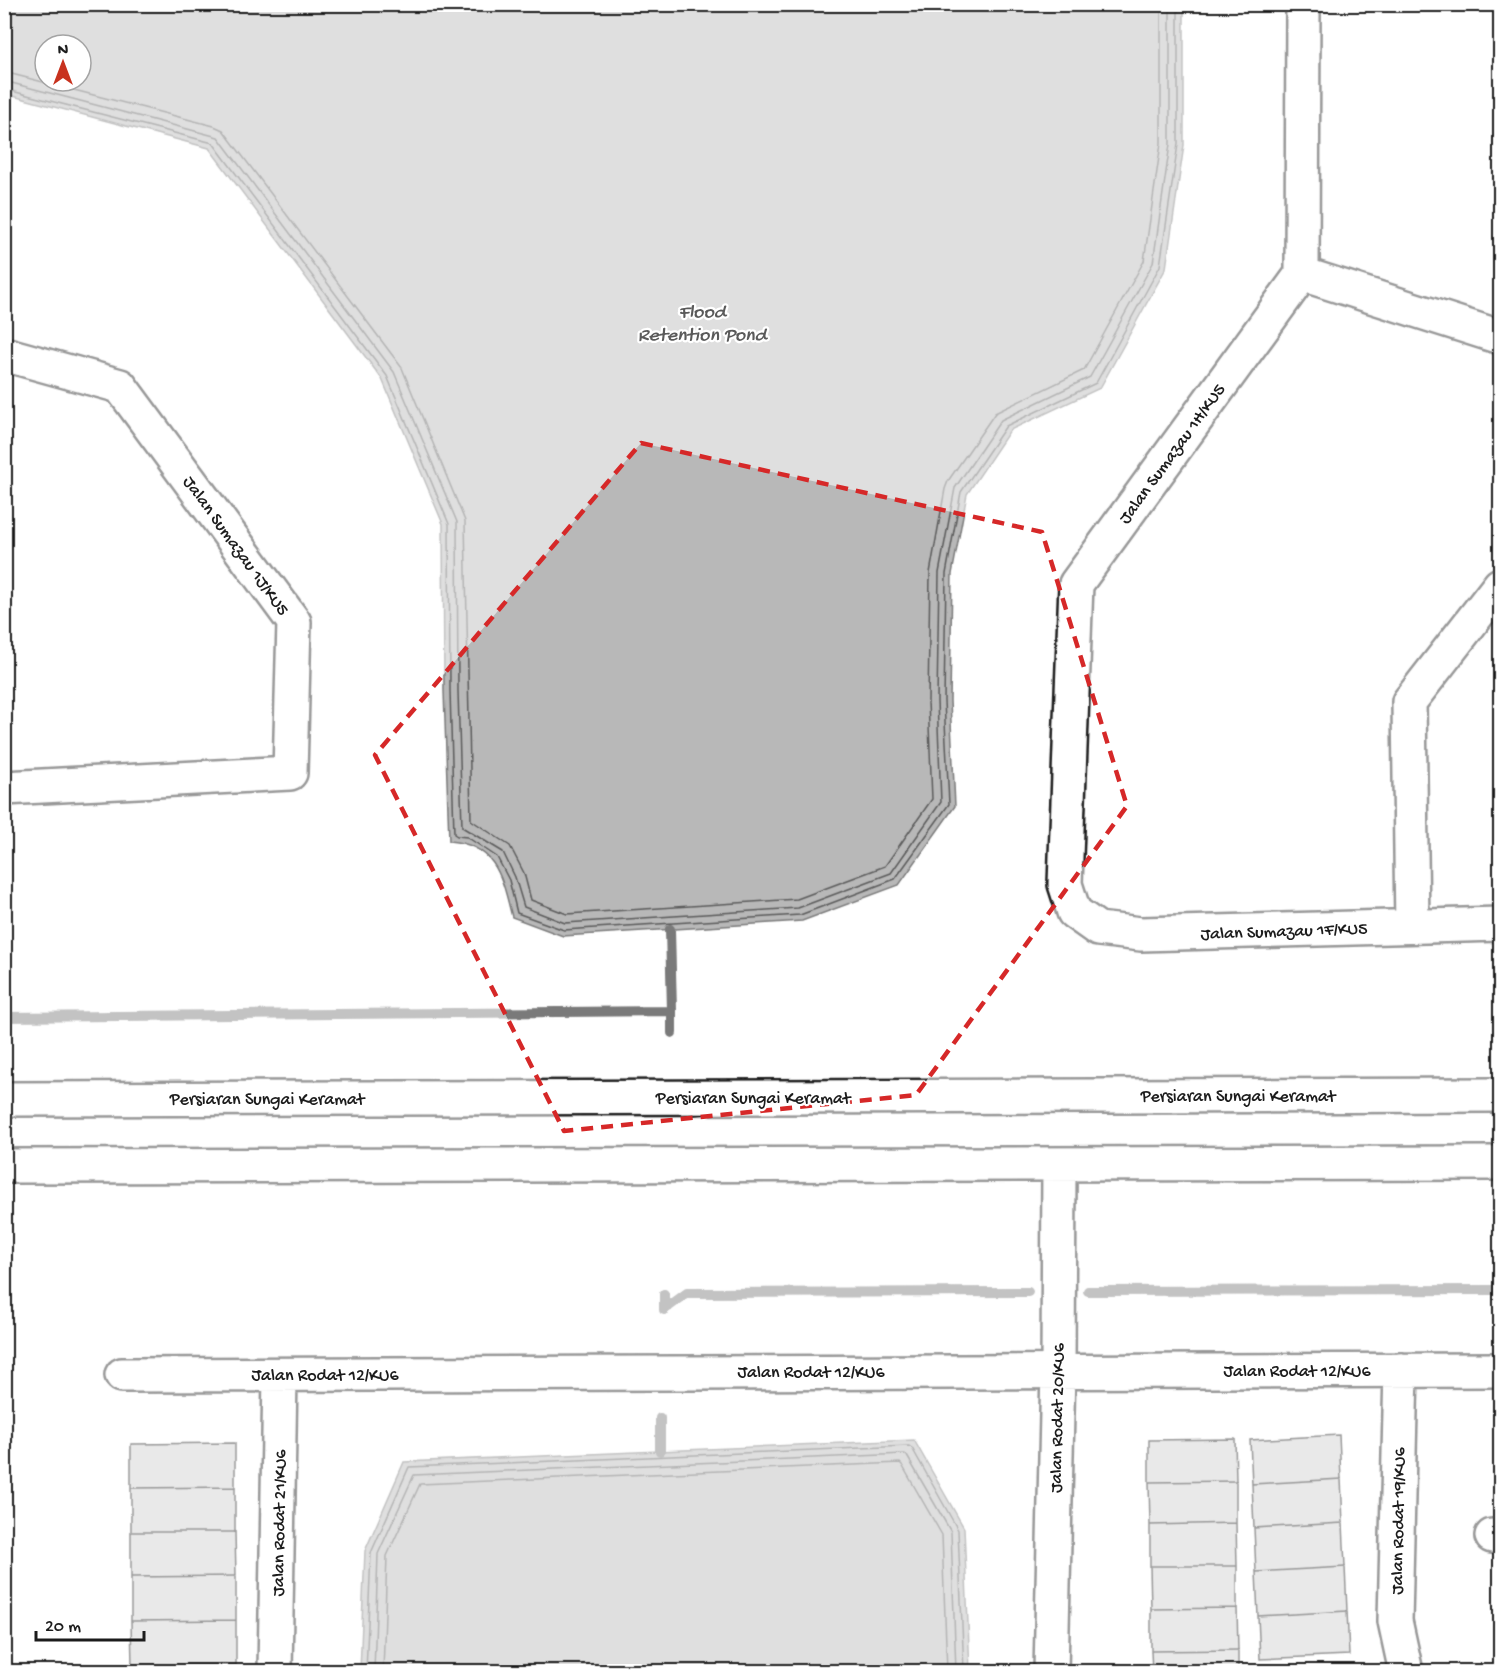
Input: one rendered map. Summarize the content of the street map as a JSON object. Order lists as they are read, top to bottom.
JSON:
{
  "streets": {
    "street": [
      "Jalan Sumazau 1H/KU5",
      "Jalan Sumazau 1J/KU5",
      "Jalan Sumazau 1F/KU5",
      "Persiaran Sungai Keramat",
      "Jalan Rodat 12/KU6",
      "Jalan Rodat 20/KU6",
      "Jalan Rodat 19/KU6",
      "Jalan Rodat 21/KU6"
    ]
  },
  "crossings": [
    ["Jalan Sumazau 1H/KU5", "Jalan Sumazau 1F/KU5"],
    ["Jalan Rodat 12/KU6", "Jalan Rodat 20/KU6"],
    ["Jalan Rodat 12/KU6", "Jalan Rodat 19/KU6"],
    ["Jalan Rodat 12/KU6", "Jalan Rodat 21/KU6"]
  ],
  "water": ["Flood Retention Pond"],
  "scale_bar": "20 m",
  "north": "top"
}
